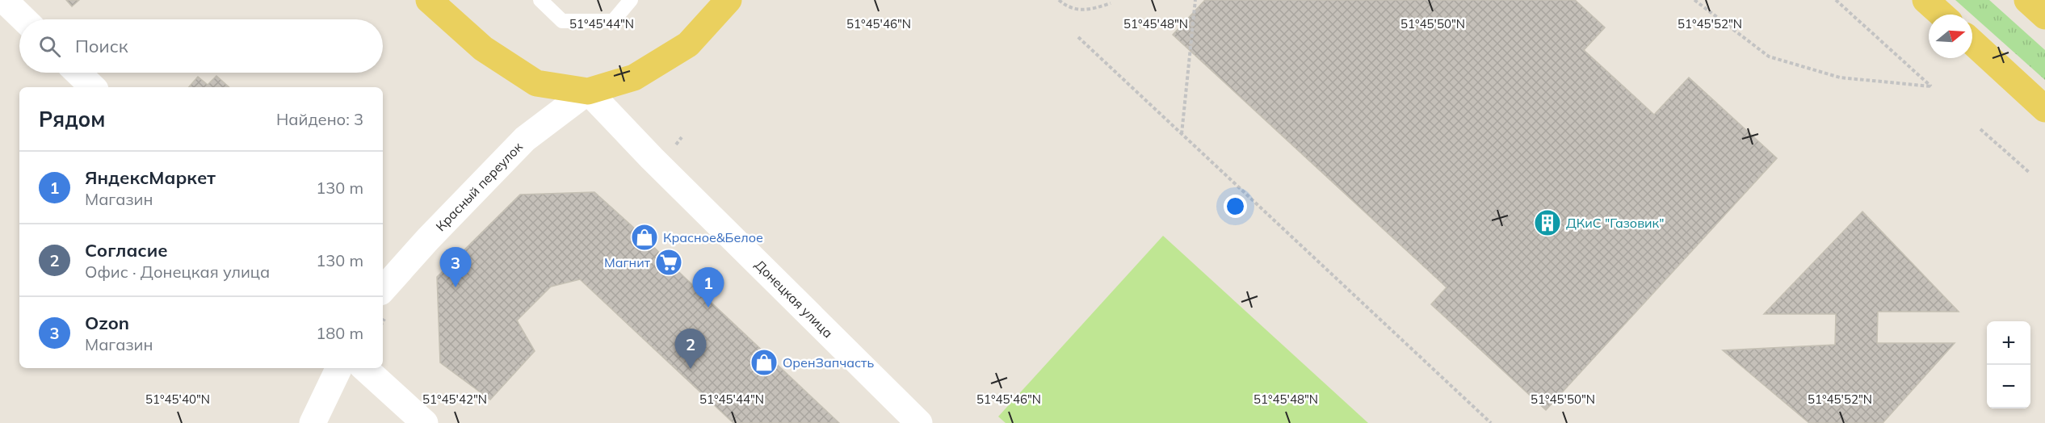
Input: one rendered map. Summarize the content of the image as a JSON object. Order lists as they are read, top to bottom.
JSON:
{
  "streets": {
    "street": ["Красный переулок", "Донецкая улица"]
  },
  "crossings": [
    ["Красный переулок", "Донецкая улица"]
  ],
  "places": {
    "building": ["ДКиC \"Газовик\""],
    "shop": ["Красное&Белое", "ОренЗапчасть"],
    "supermarket": ["Магнит"]
  },
  "north": "right",
  "page": {
    "search": "Поиск",
    "heading": ["Рядом", "Найдено: 3"],
    "list": [
      {
        "mark": "1",
        "name": "ЯндексМаркет",
        "note": "Магазин",
        "value": "130 m"
      },
      {
        "mark": "2",
        "name": "Согласие",
        "note": "Офис · Донецкая улица",
        "value": "130 m"
      },
      {
        "mark": "3",
        "name": "Ozon",
        "note": "Магазин",
        "value": "180 m"
      }
    ],
    "pins": ["3", "1", "2"],
    "map_buttons": ["+", "−"]
  },
  "coordinates": [
    "51°45'44\"N",
    "51°45'46\"N",
    "51°45'48\"N",
    "51°45'50\"N",
    "51°45'52\"N",
    "51°45'40\"N",
    "51°45'42\"N"
  ]
}
